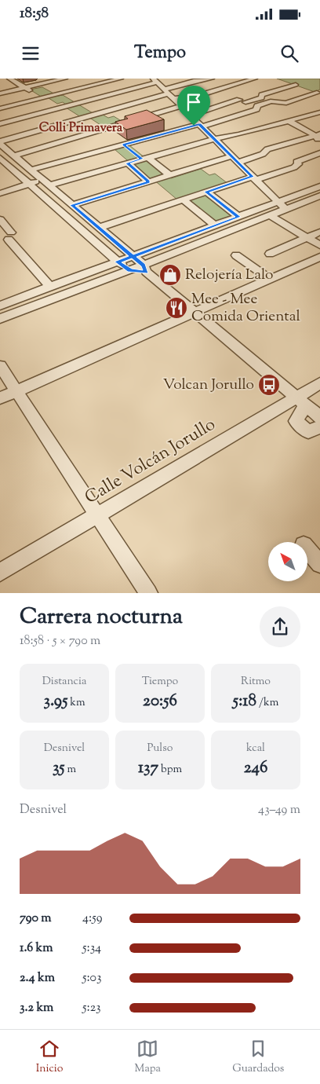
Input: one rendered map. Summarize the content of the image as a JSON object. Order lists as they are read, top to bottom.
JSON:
{
  "streets": {
    "street": ["Calle Volcán Jorullo"]
  },
  "districts": ["Colli Primavera"],
  "places": {
    "shop": ["Relojería Lalo"],
    "restaurant": ["Mee - Mee Comida Oriental"],
    "bus stop": ["Volcan Jorullo"]
  },
  "north": "top left",
  "page": {
    "status": "18:58",
    "header": "Tempo",
    "heading": ["Carrera nocturna", "18:58 · 5 × 790 m"],
    "stats": [
      ["Distancia", "3.95 km"],
      ["Tiempo", "20:56"],
      ["Ritmo", "5:18 /km"],
      ["Desnivel", "35 m"],
      ["Pulso", "137 bpm"],
      ["kcal", "246"]
    ],
    "chart": ["Desnivel", "43–49 m"],
    "list": [
      {
        "name": "790 m",
        "note": "4:59"
      },
      {
        "name": "1.6 km",
        "note": "5:34"
      },
      {
        "name": "2.4 km",
        "note": "5:03"
      },
      {
        "name": "3.2 km",
        "note": "5:23"
      }
    ],
    "tabs": ["Inicio", "Mapa", "Guardados"]
  }
}
